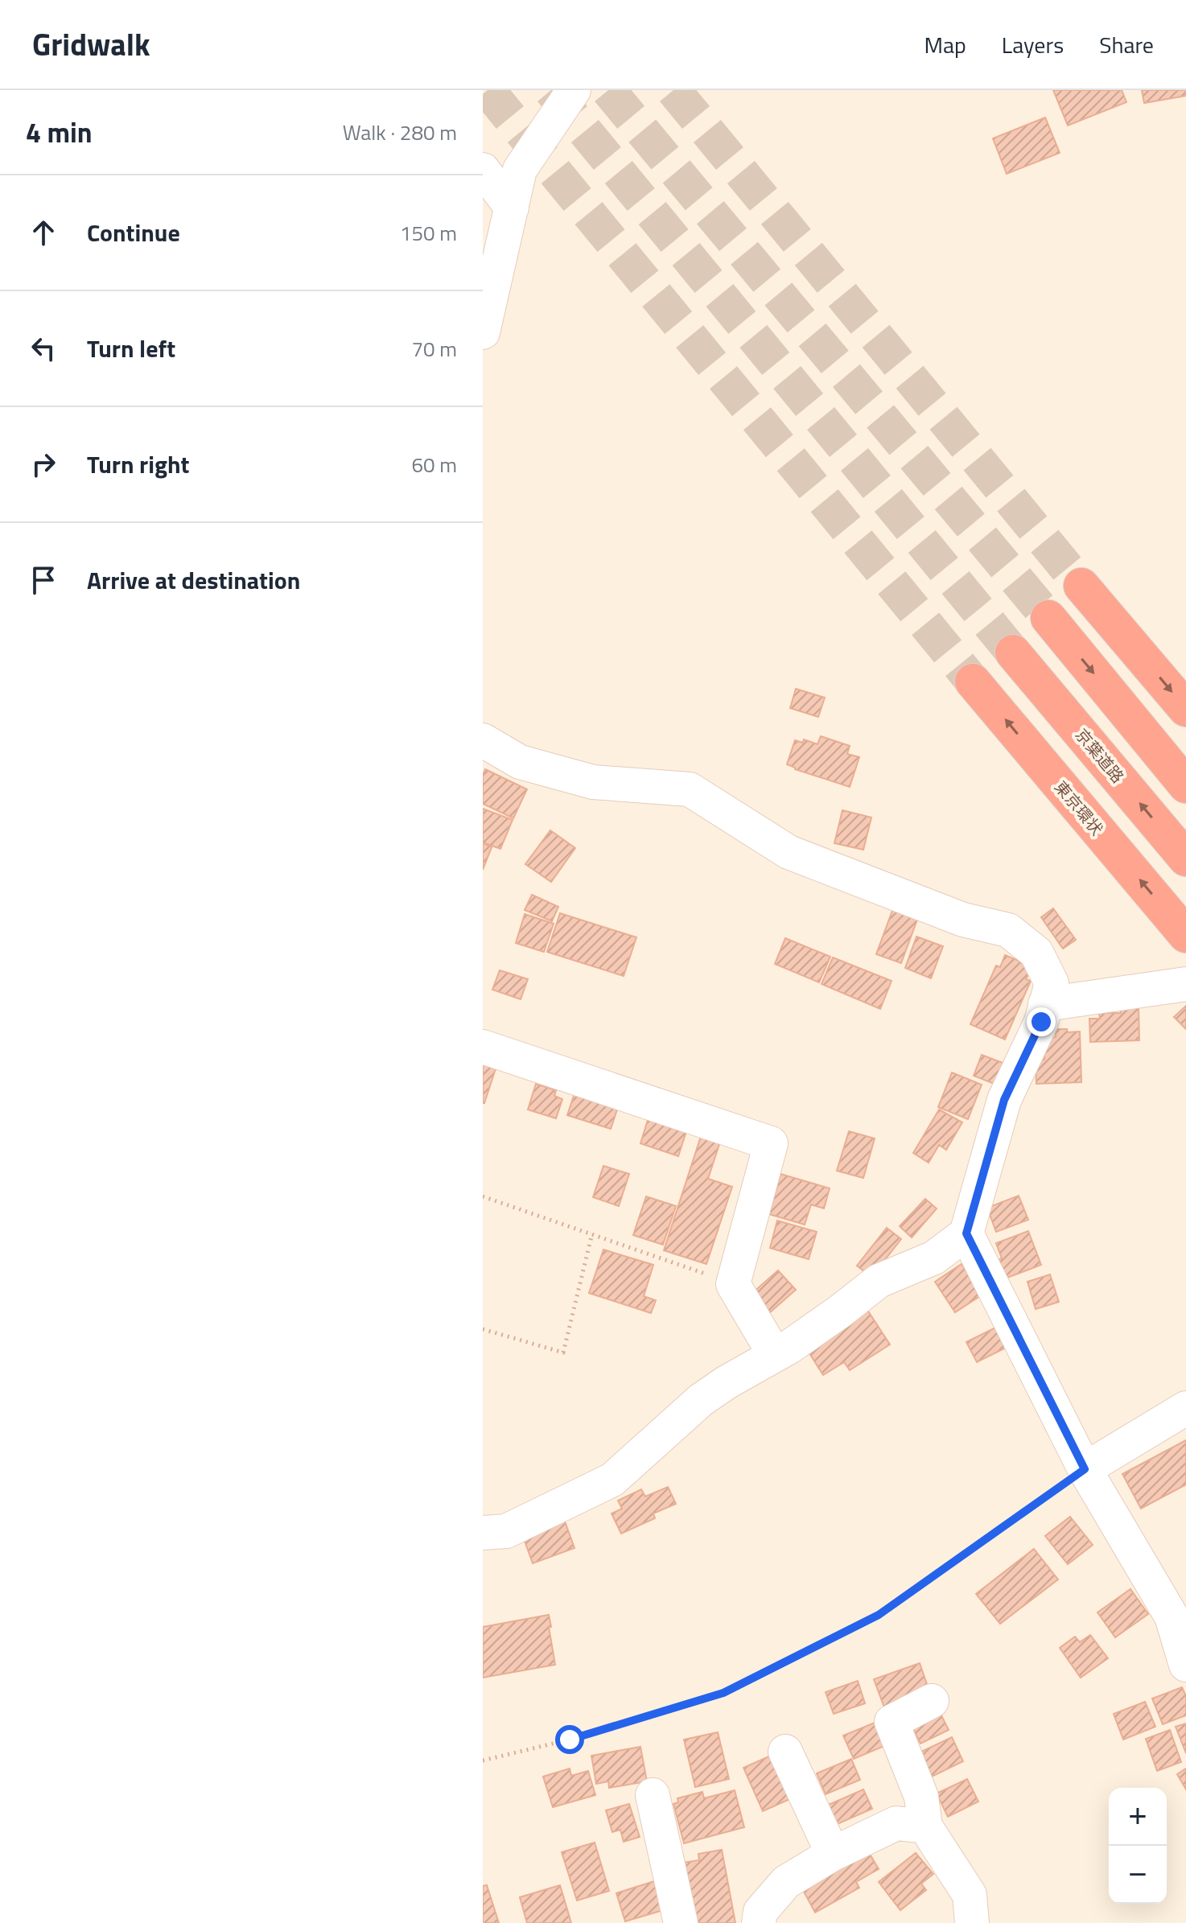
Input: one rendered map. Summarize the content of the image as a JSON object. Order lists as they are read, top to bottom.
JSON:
{
  "streets": {
    "highway": ["京葉道路", "東京環状"]
  },
  "page": {
    "header": "Gridwalk",
    "nav": ["Map", "Layers", "Share"],
    "heading": ["4 min", "Walk · 280 m"],
    "list": [
      ["Continue", "150 m"],
      ["Turn left", "70 m"],
      ["Turn right", "60 m"],
      "Arrive at destination"
    ],
    "map_buttons": ["+", "−"]
  }
}
